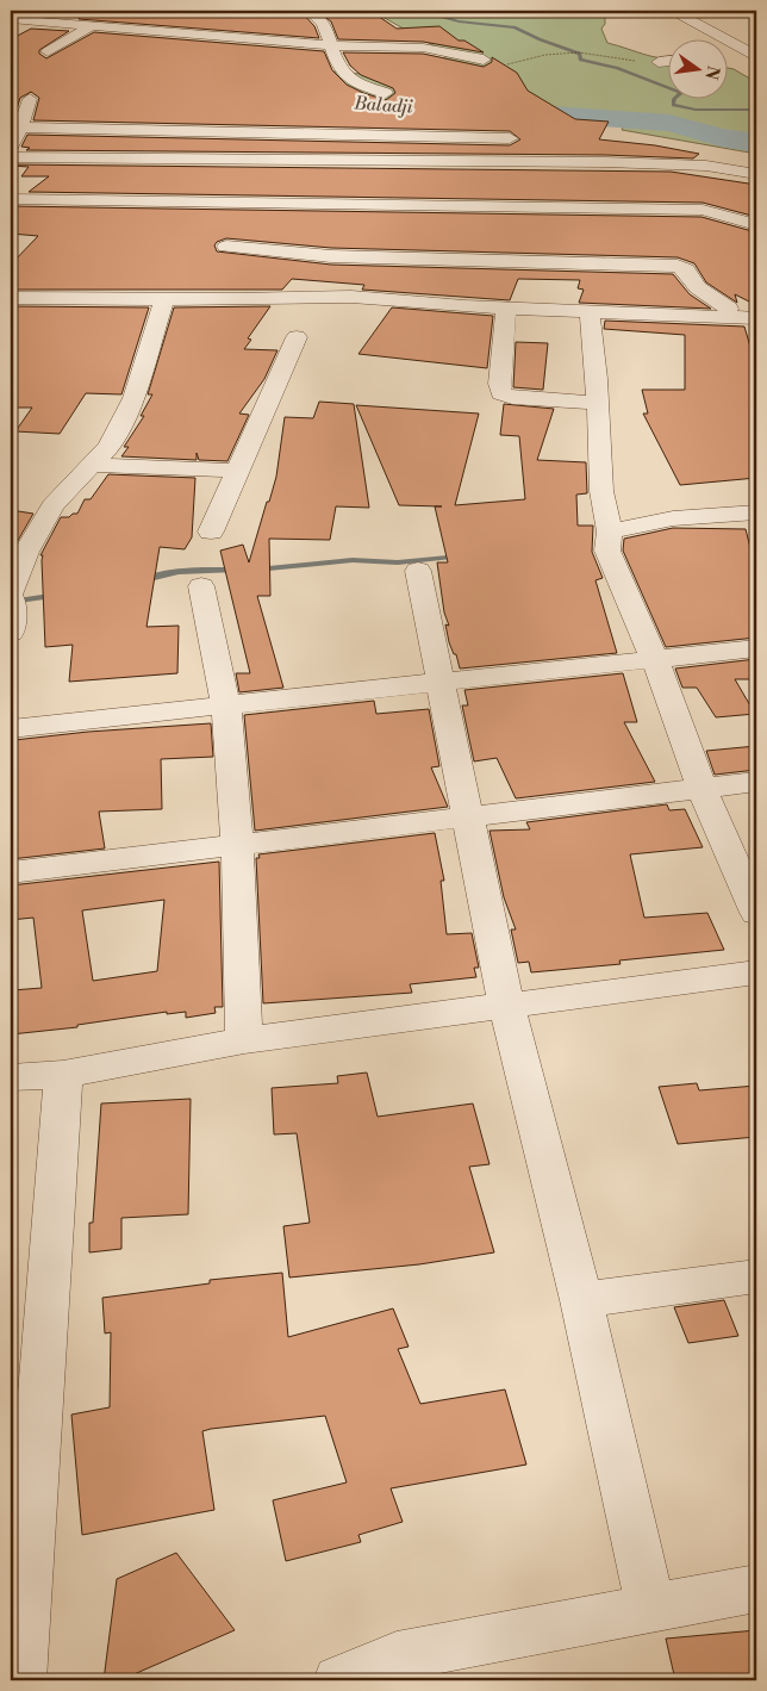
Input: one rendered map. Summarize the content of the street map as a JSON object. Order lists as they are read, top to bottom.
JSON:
{
  "water": ["Baladji"],
  "north": "right"
}
